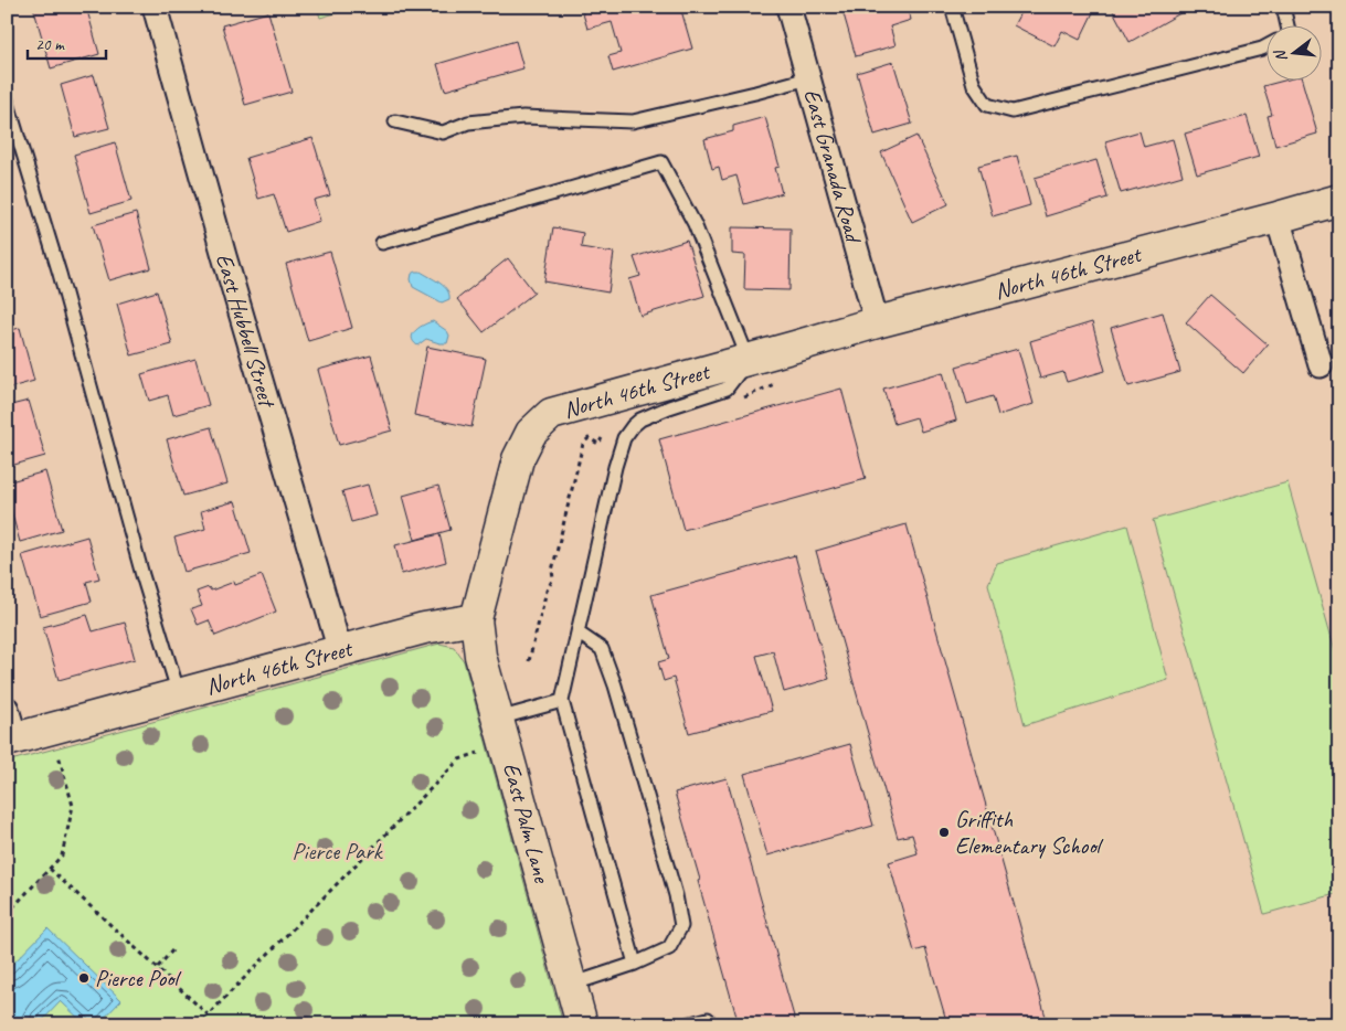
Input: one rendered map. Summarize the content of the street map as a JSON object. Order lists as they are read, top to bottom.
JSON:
{
  "streets": {
    "street": [
      "East Granada Road",
      "North 46th Street",
      "East Hubbell Street",
      "East Palm Lane"
    ]
  },
  "crossings": [
    ["East Granada Road", "North 46th Street"],
    ["North 46th Street", "East Hubbell Street"],
    ["North 46th Street", "East Palm Lane"]
  ],
  "parks": ["Pierce Park"],
  "places": ["Griffith Elementary School", "Pierce Pool"],
  "scale_bar": "20 m",
  "north": "left"
}
